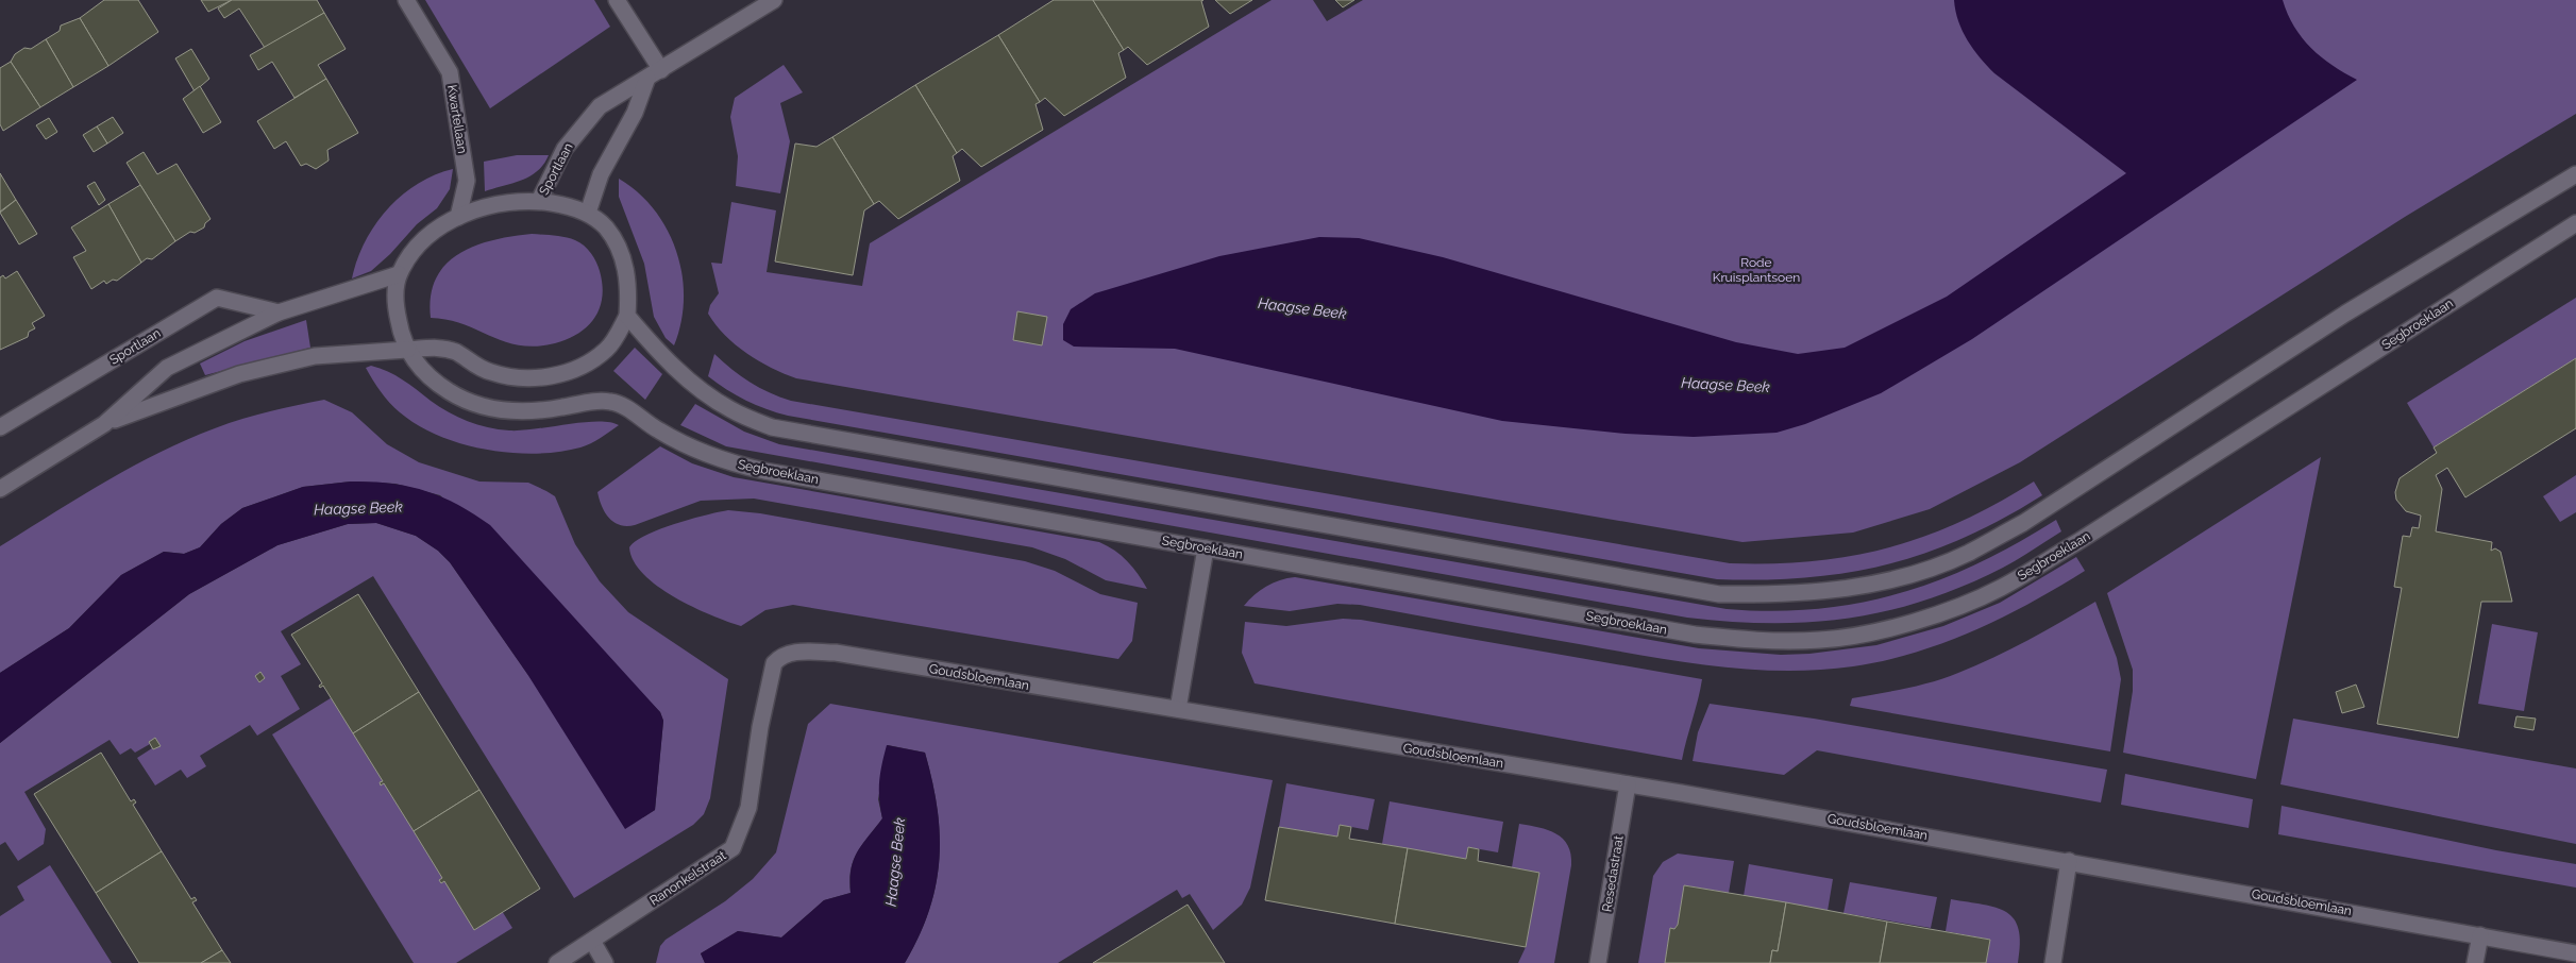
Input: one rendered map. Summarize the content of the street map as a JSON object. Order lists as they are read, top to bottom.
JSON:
{
  "streets": {
    "main road": [
      "Kwartellaan",
      "Sportlaan",
      "Segbroeklaan",
      "Goudsbloemlaan",
      "Resedastraat",
      "Ranonkelstraat"
    ]
  },
  "crossings": [
    ["Goudsbloemlaan", "Resedastraat"],
    ["Goudsbloemlaan", "Ranonkelstraat"]
  ],
  "water": ["Haagse Beek"],
  "parks": ["Rode Kruisplantsoen"]
}
